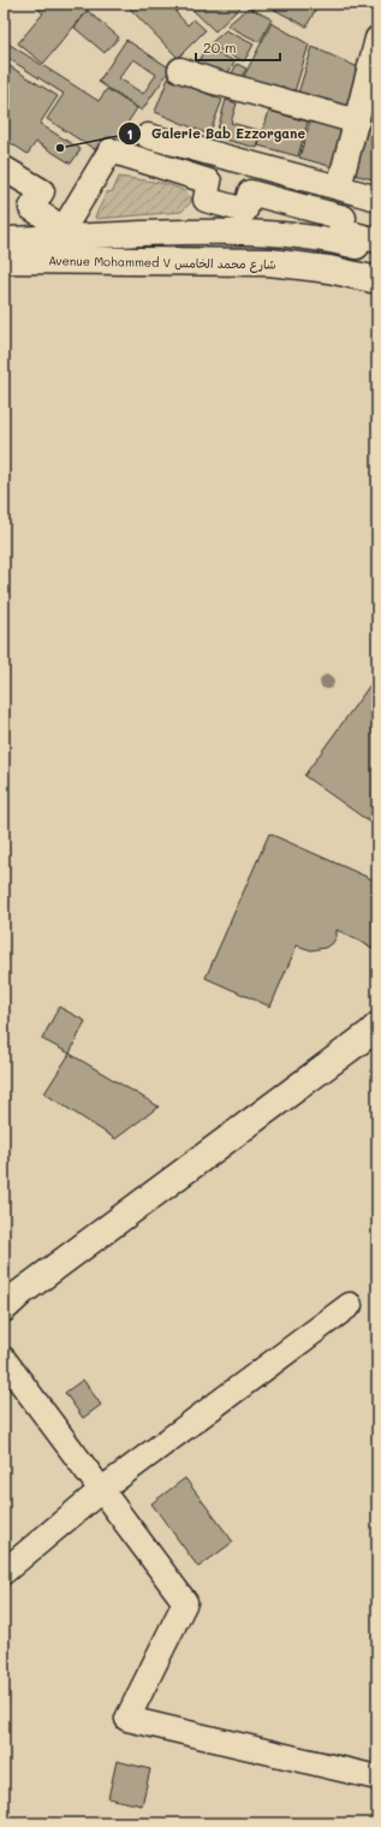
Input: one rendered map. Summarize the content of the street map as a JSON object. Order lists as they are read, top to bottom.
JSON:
{
  "streets": {
    "main road": ["Avenue Mohammed V شارع محمد الخامس"]
  },
  "places": ["Galerie Bab Ezzorgane"],
  "scale_bar": "20 m"
}
